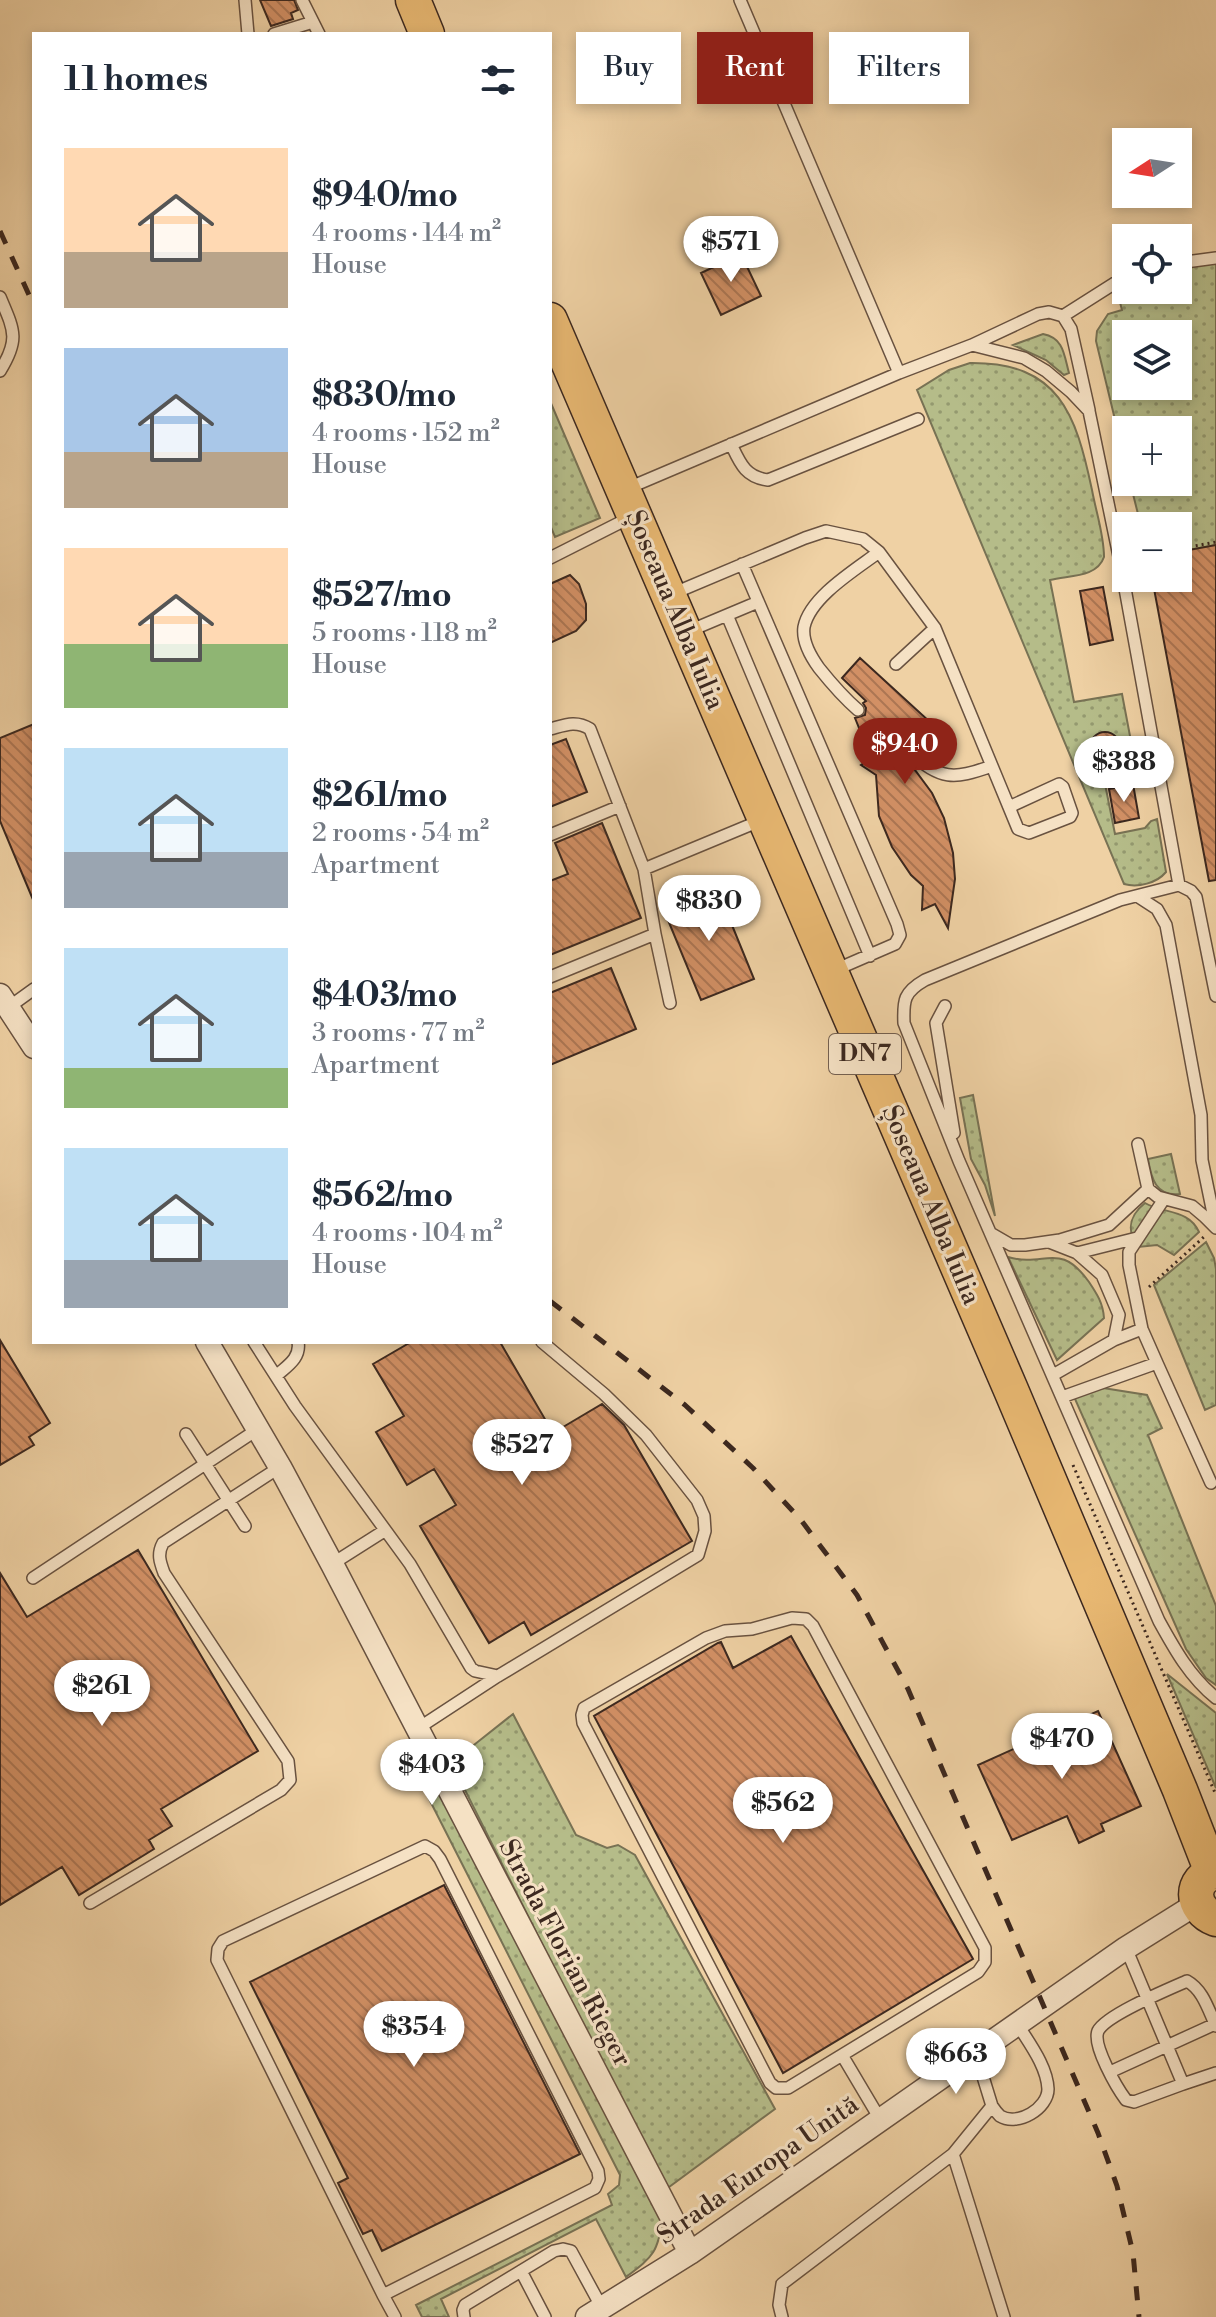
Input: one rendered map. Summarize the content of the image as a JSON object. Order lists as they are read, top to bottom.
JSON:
{
  "streets": {
    "main road": ["Șoseaua Alba Iulia", "DN7"],
    "street": ["Strada Florian Rieger", "Strada Europa Unită"]
  },
  "crossings": [
    ["Șoseaua Alba Iulia", "DN7"],
    ["DN7", "Strada Europa Unită"],
    ["Strada Florian Rieger", "Strada Europa Unită"]
  ],
  "north": "left",
  "page": {
    "chip": ["Buy", "Rent", "Filters"],
    "heading": "11 homes",
    "map_buttons": ["+", "−"],
    "list": [
      {
        "name": "$940/mo",
        "note": "4 rooms · 144 m² · House"
      },
      {
        "name": "$830/mo",
        "note": "4 rooms · 152 m² · House"
      },
      {
        "name": "$527/mo",
        "note": "5 rooms · 118 m² · House"
      },
      {
        "name": "$261/mo",
        "note": "2 rooms · 54 m² · Apartment"
      },
      {
        "name": "$403/mo",
        "note": "3 rooms · 77 m² · Apartment"
      },
      {
        "name": "$562/mo",
        "note": "4 rooms · 104 m² · House"
      }
    ],
    "price": [
      "$571",
      "$940",
      "$388",
      "$830",
      "$527",
      "$261",
      "$470",
      "$403",
      "$562",
      "$354",
      "$663"
    ]
  }
}
